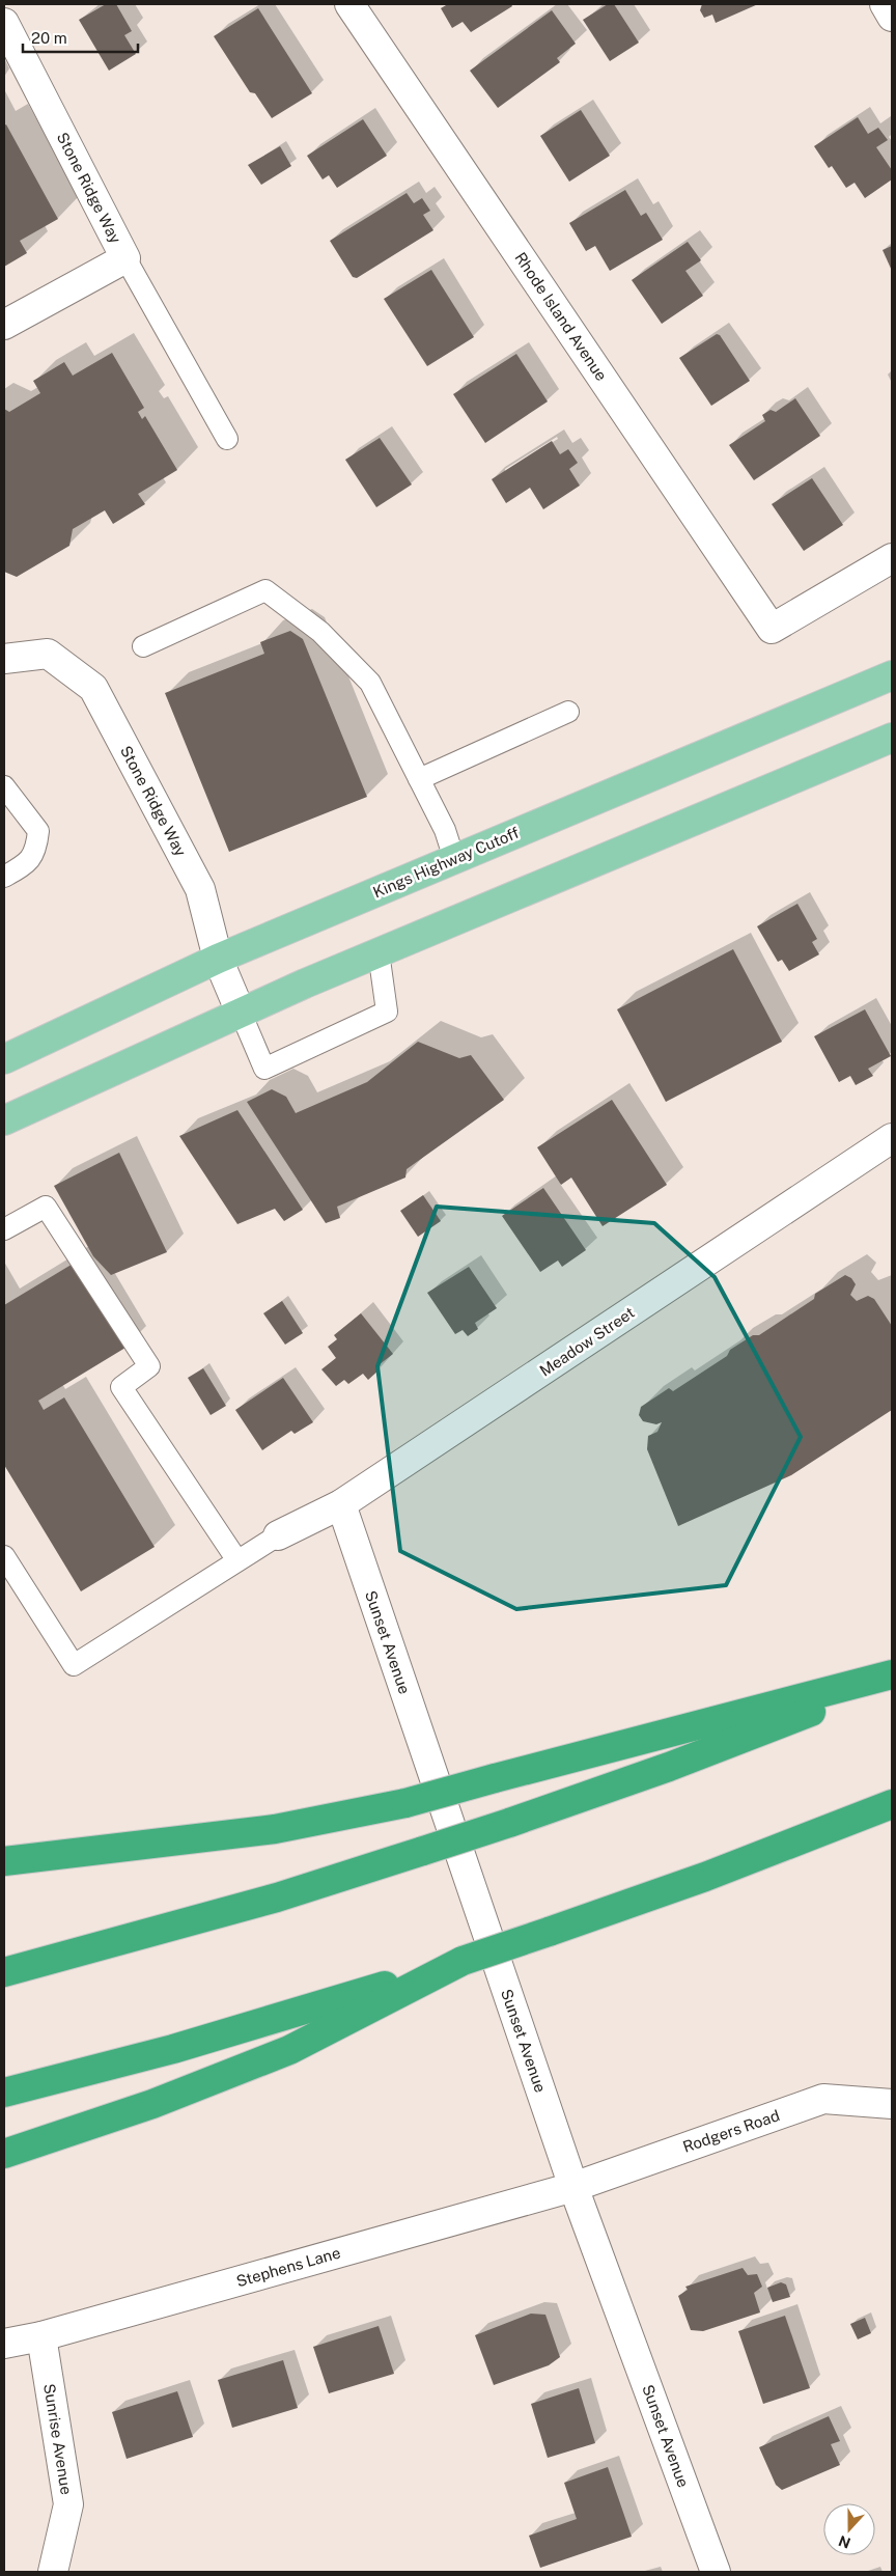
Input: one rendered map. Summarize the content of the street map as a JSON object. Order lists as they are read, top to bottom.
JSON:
{
  "streets": {
    "main road": ["Kings Highway Cutoff"],
    "street": [
      "Stone Ridge Way",
      "Rhode Island Avenue",
      "Meadow Street",
      "Sunset Avenue",
      "Rodgers Road",
      "Stephens Lane",
      "Sunrise Avenue"
    ]
  },
  "crossings": [
    ["Stone Ridge Way", "Kings Highway Cutoff"],
    ["Meadow Street", "Sunset Avenue"],
    ["Sunset Avenue", "Rodgers Road"],
    ["Sunset Avenue", "Stephens Lane"],
    ["Rodgers Road", "Stephens Lane"],
    ["Stephens Lane", "Sunrise Avenue"]
  ],
  "scale_bar": "20 m",
  "north": "bottom"
}
